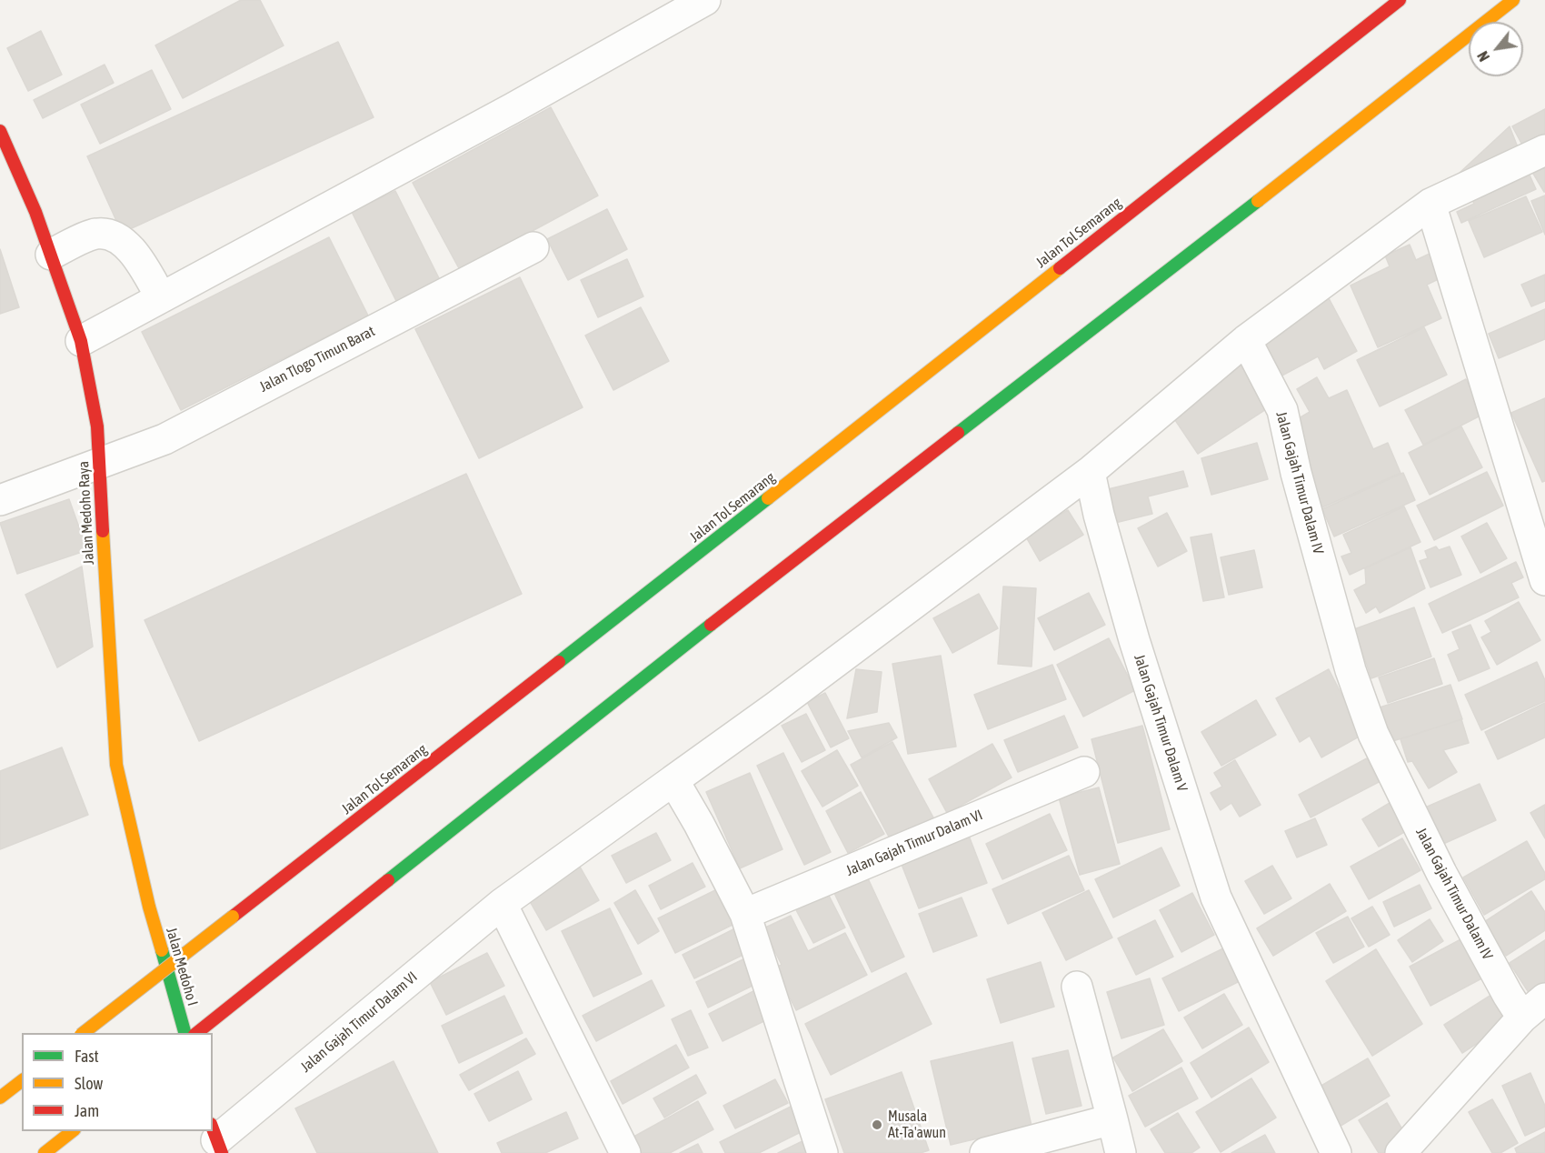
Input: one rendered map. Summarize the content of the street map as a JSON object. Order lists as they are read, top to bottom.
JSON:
{
  "streets": {
    "main road": ["Jalan Tol Semarang", "Jalan Medoho Raya", "Jalan Medoho I"],
    "street": [
      "Jalan Tlogo Timun Barat",
      "Jalan Gajah Timur Dalam IV",
      "Jalan Gajah Timur Dalam V",
      "Jalan Gajah Timur Dalam VI"
    ]
  },
  "crossings": [
    ["Jalan Tlogo Timun Barat", "Jalan Medoho Raya"],
    ["Jalan Medoho Raya", "Jalan Medoho I"],
    ["Jalan Gajah Timur Dalam V", "Jalan Gajah Timur Dalam VI"]
  ],
  "places": ["Musala At-Ta'awun"],
  "legend": ["Fast", "Slow", "Jam"],
  "north": "bottom left"
}
